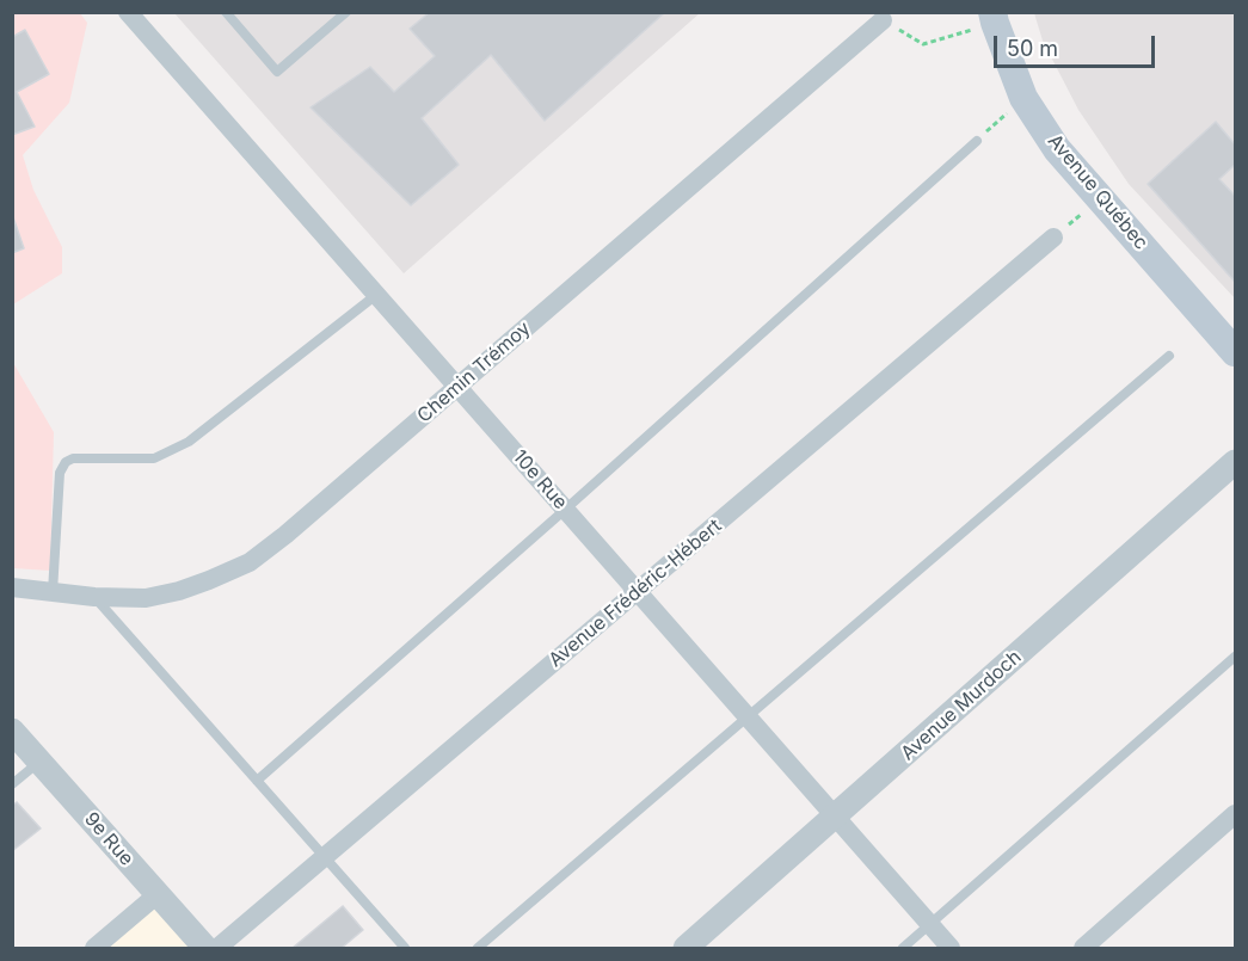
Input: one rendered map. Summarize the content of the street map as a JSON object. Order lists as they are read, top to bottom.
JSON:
{
  "streets": {
    "main road": ["Avenue Québec"],
    "street": [
      "Chemin Trémoy",
      "10e Rue",
      "Avenue Frédéric-Hébert",
      "Avenue Murdoch",
      "9e Rue"
    ]
  },
  "crossings": [
    ["Chemin Trémoy", "10e Rue"],
    ["10e Rue", "Avenue Frédéric-Hébert"],
    ["10e Rue", "Avenue Murdoch"]
  ],
  "scale_bar": "50 m"
}
